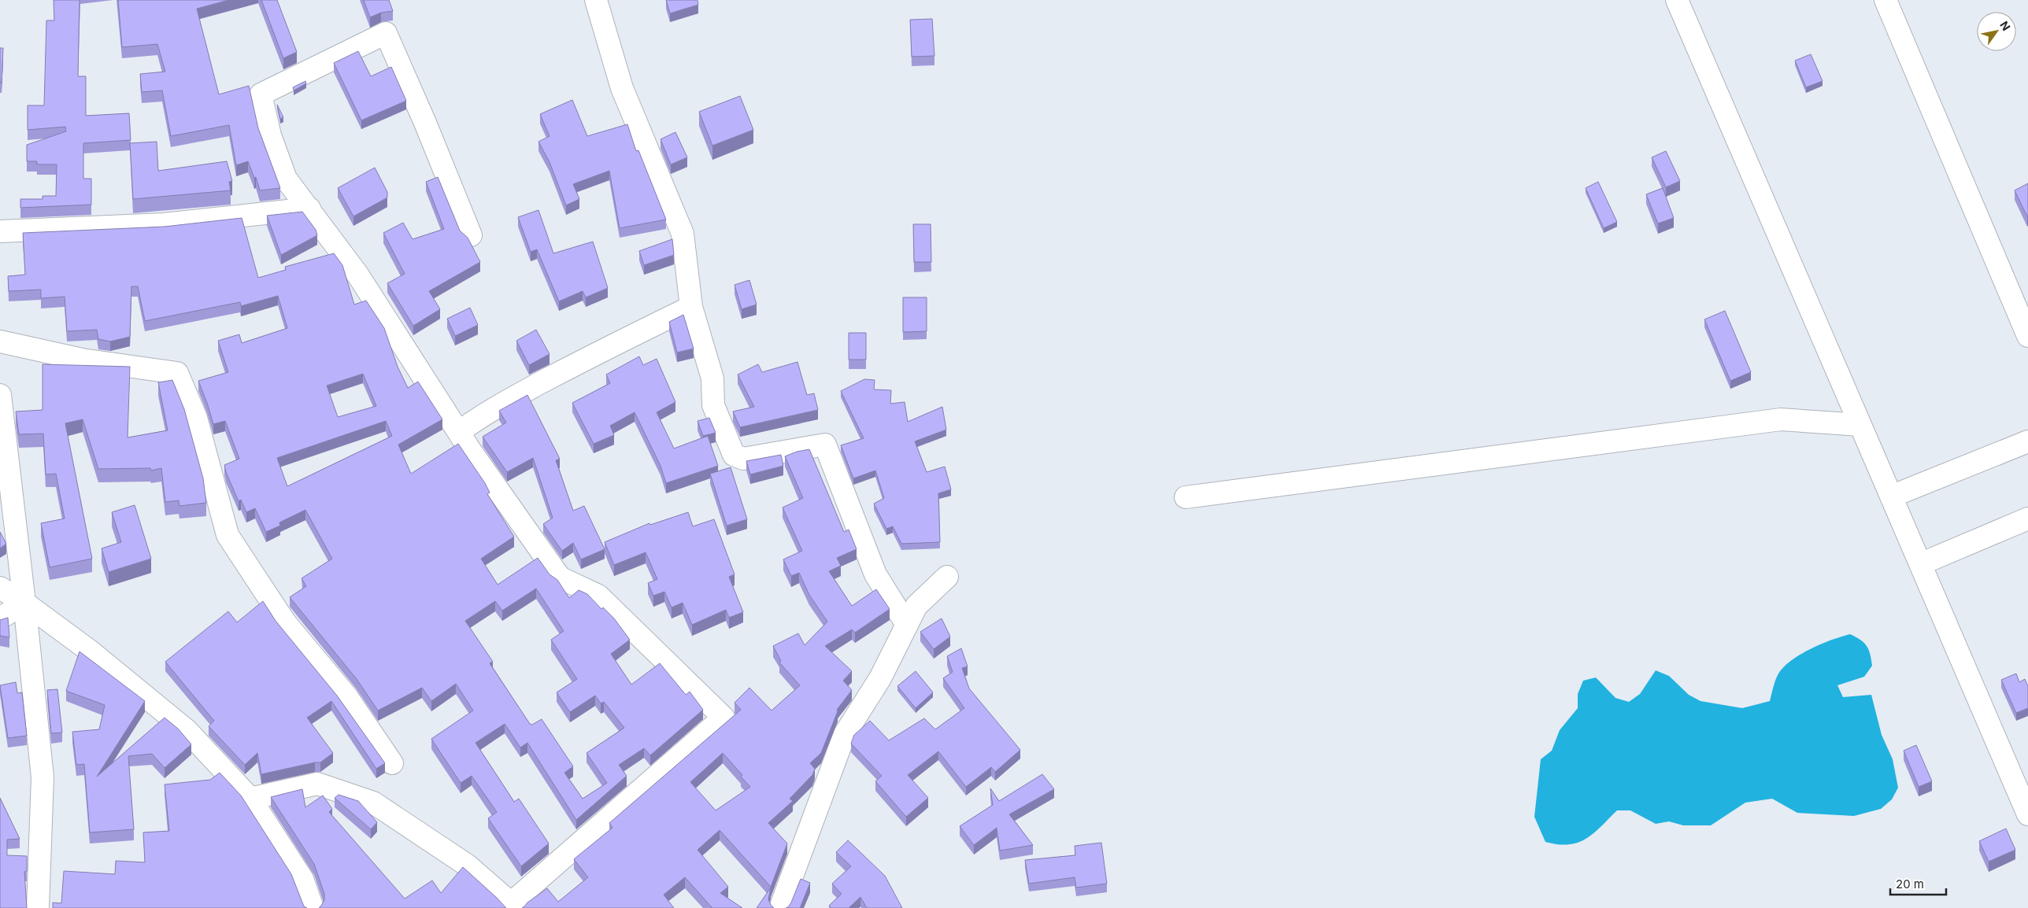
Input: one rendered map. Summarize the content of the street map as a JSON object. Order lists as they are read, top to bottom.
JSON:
{
  "scale_bar": "20 m",
  "north": "top right"
}
